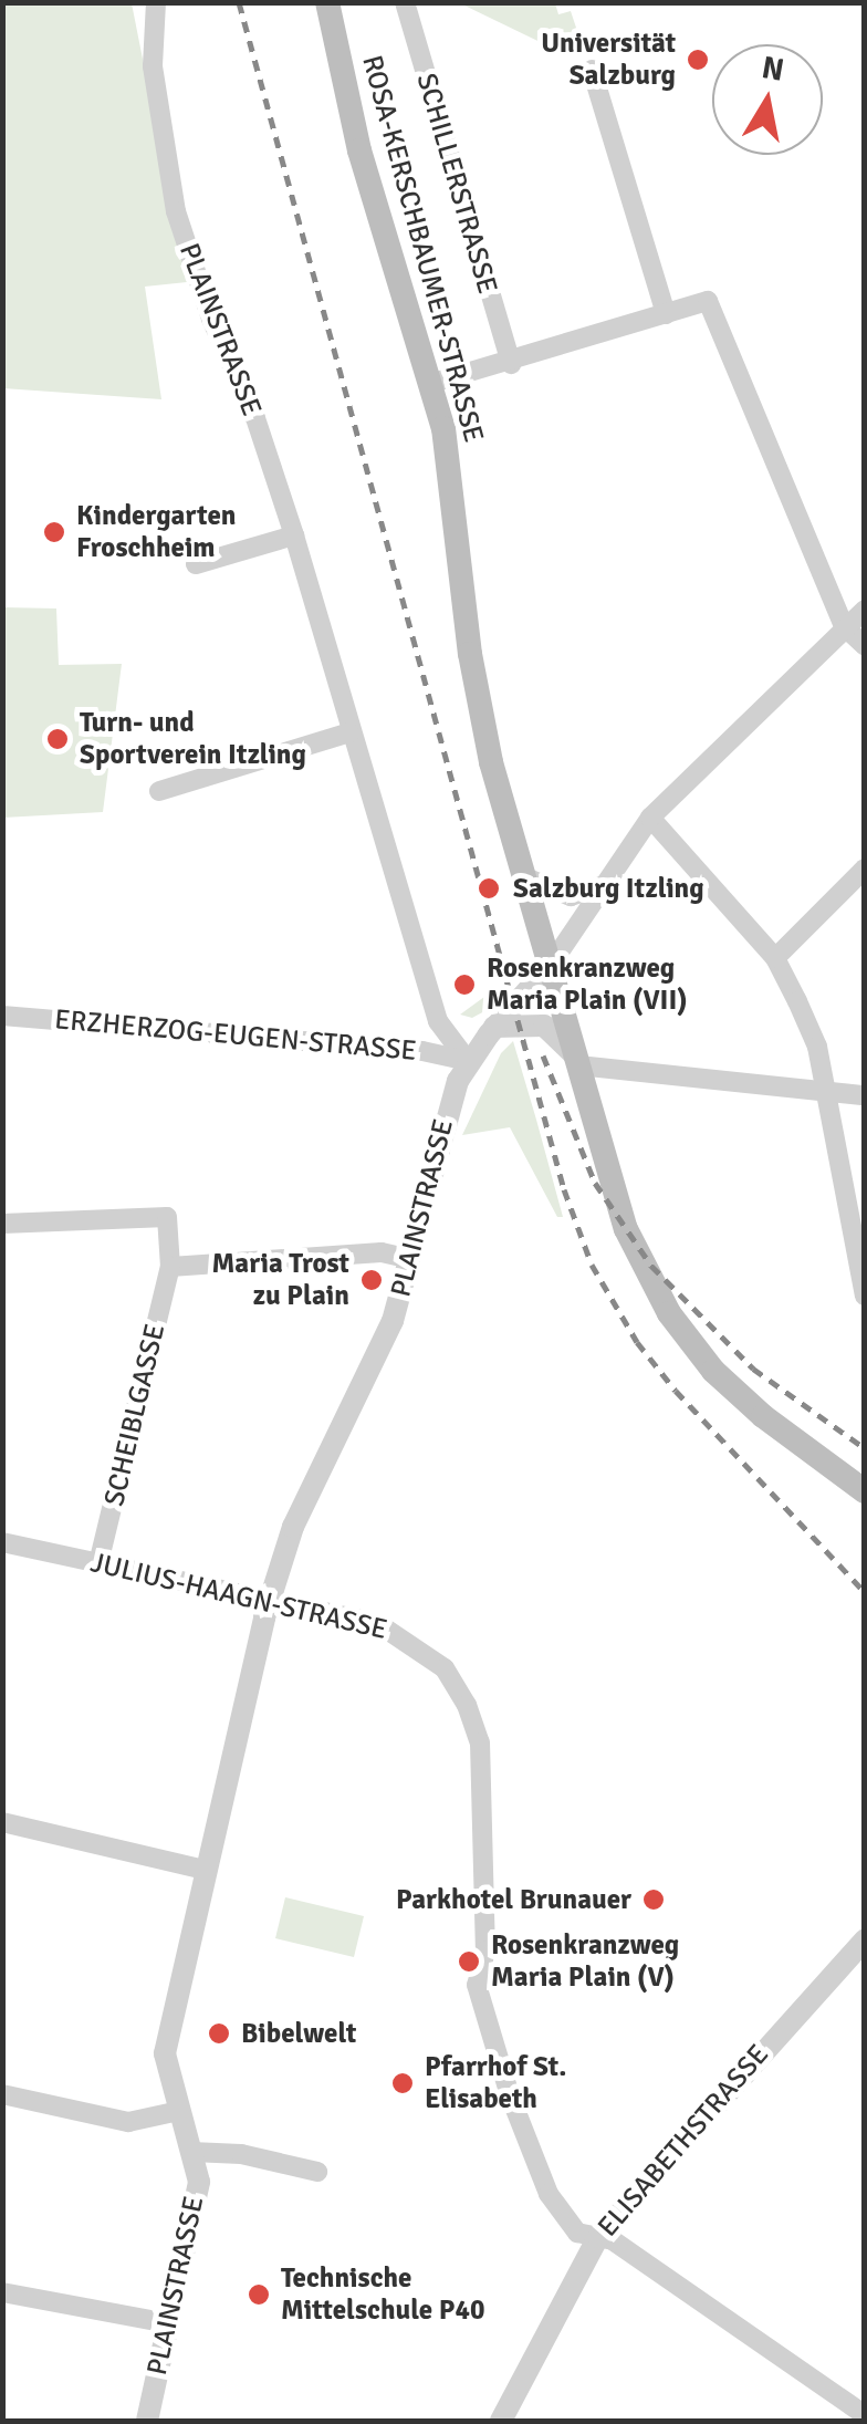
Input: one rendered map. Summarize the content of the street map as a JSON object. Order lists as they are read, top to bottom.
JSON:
{
  "streets": {
    "main road": ["ROSA-KERSCHBAUMER-STRASSE"],
    "street": [
      "SCHILLERSTRASSE",
      "PLAINSTRASSE",
      "ERZHERZOG-EUGEN-STRASSE",
      "SCHEIBLGASSE",
      "JULIUS-HAAGN-STRASSE",
      "ELISABETHSTRASSE"
    ]
  },
  "crossings": [
    ["PLAINSTRASSE", "ERZHERZOG-EUGEN-STRASSE"],
    ["PLAINSTRASSE", "JULIUS-HAAGN-STRASSE"],
    ["SCHEIBLGASSE", "JULIUS-HAAGN-STRASSE"],
    ["JULIUS-HAAGN-STRASSE", "ELISABETHSTRASSE"]
  ],
  "places": [
    "Universität Salzburg",
    "Kindergarten Froschheim",
    "Turn- und Sportverein Itzling",
    "Salzburg Itzling",
    "Rosenkranzweg Maria Plain (VII)",
    "Maria Trost zu Plain",
    "Parkhotel Brunauer",
    "Rosenkranzweg Maria Plain (V)",
    "Bibelwelt",
    "Pfarrhof St. Elisabeth",
    "Technische Mittelschule P40"
  ],
  "north": "top"
}
